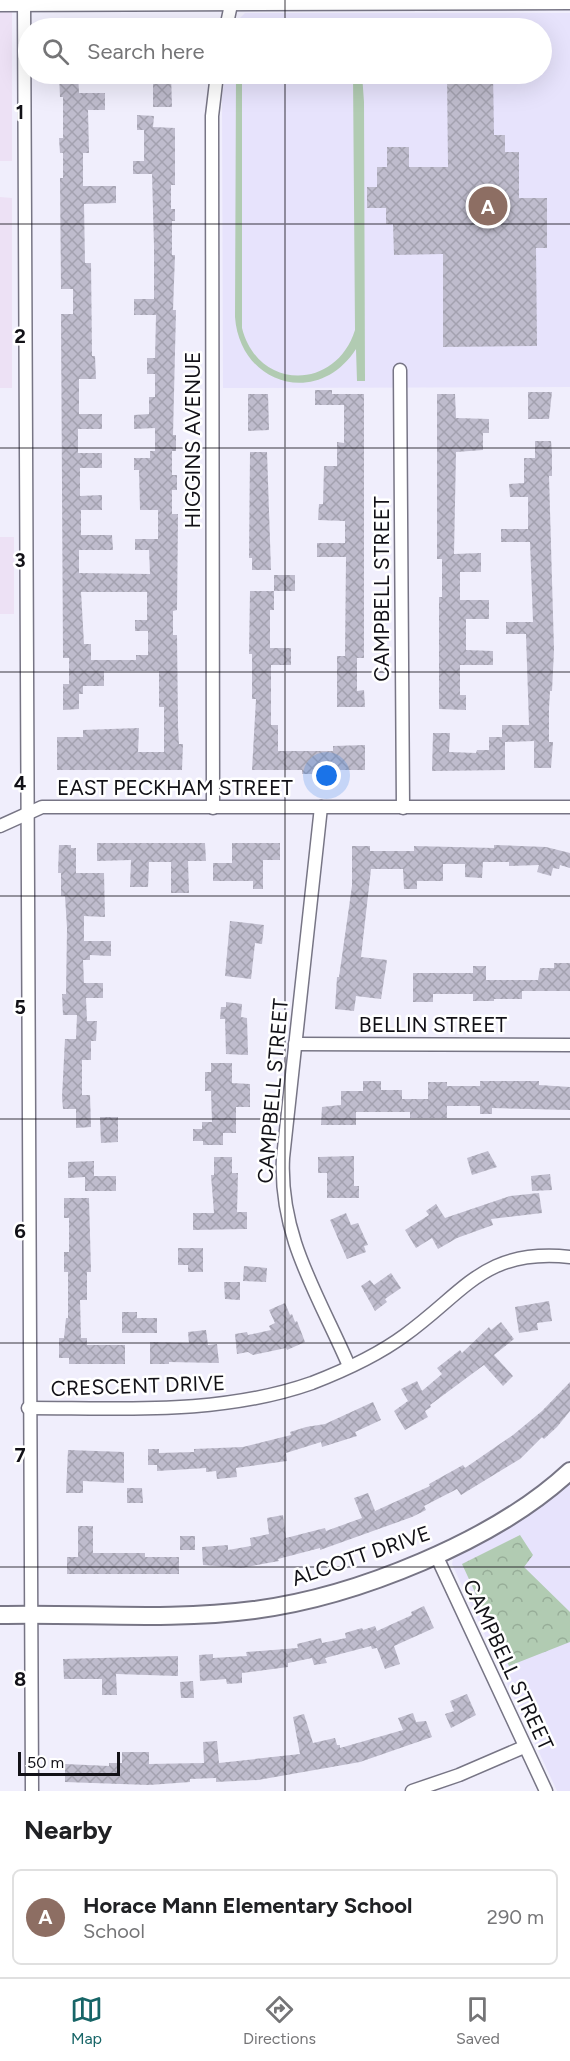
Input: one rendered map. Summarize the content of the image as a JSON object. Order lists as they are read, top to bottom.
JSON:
{
  "streets": {
    "street": [
      "HIGGINS AVENUE",
      "CAMPBELL STREET",
      "EAST PECKHAM STREET",
      "BELLIN STREET",
      "CRESCENT DRIVE",
      "ALCOTT DRIVE"
    ]
  },
  "crossings": [
    ["HIGGINS AVENUE", "EAST PECKHAM STREET"],
    ["CAMPBELL STREET", "EAST PECKHAM STREET"],
    ["CAMPBELL STREET", "BELLIN STREET"],
    ["CAMPBELL STREET", "CRESCENT DRIVE"],
    ["CAMPBELL STREET", "ALCOTT DRIVE"]
  ],
  "scale_bar": "50 m",
  "page": {
    "search": "Search here",
    "pins": "A",
    "scale": "50 m",
    "heading": "Nearby",
    "list": [
      {
        "mark": "A",
        "name": "Horace Mann Elementary School",
        "note": "School",
        "value": "290 m"
      }
    ],
    "nav": ["Map", "Directions", "Saved"]
  },
  "grid": {
    "rows": [
      "1",
      "2",
      "3",
      "4",
      "5",
      "6",
      "7",
      "8"
    ]
  }
}
